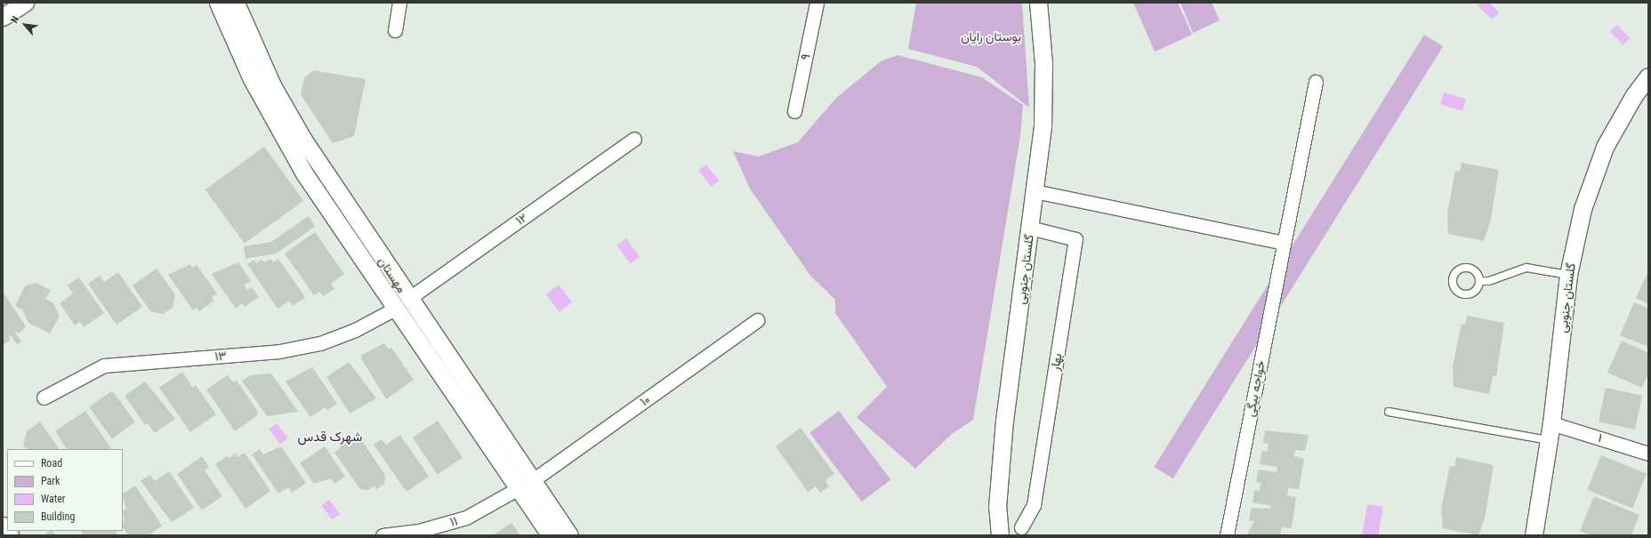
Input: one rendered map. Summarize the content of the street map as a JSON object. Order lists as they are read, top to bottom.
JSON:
{
  "streets": {
    "street": [
      "۹",
      "۱۲",
      "گلستان جنوبی",
      "مهستان",
      "۱۳",
      "بهار",
      "خواجه بیگی",
      "۱۰",
      "۱",
      "۱۱"
    ]
  },
  "crossings": [
    ["۱۲", "مهستان"],
    ["۱۲", "۱۳"],
    ["گلستان جنوبی", "بهار"],
    ["گلستان جنوبی", "۱"],
    ["مهستان", "۱۳"],
    ["مهستان", "۱۰"],
    ["مهستان", "۱۱"],
    ["۱۰", "۱۱"]
  ],
  "districts": ["شهرک قدس"],
  "parks": ["بوستان رایان"],
  "legend": [
    "Road",
    "Park",
    "Water",
    "Building"
  ],
  "north": "top left"
}
